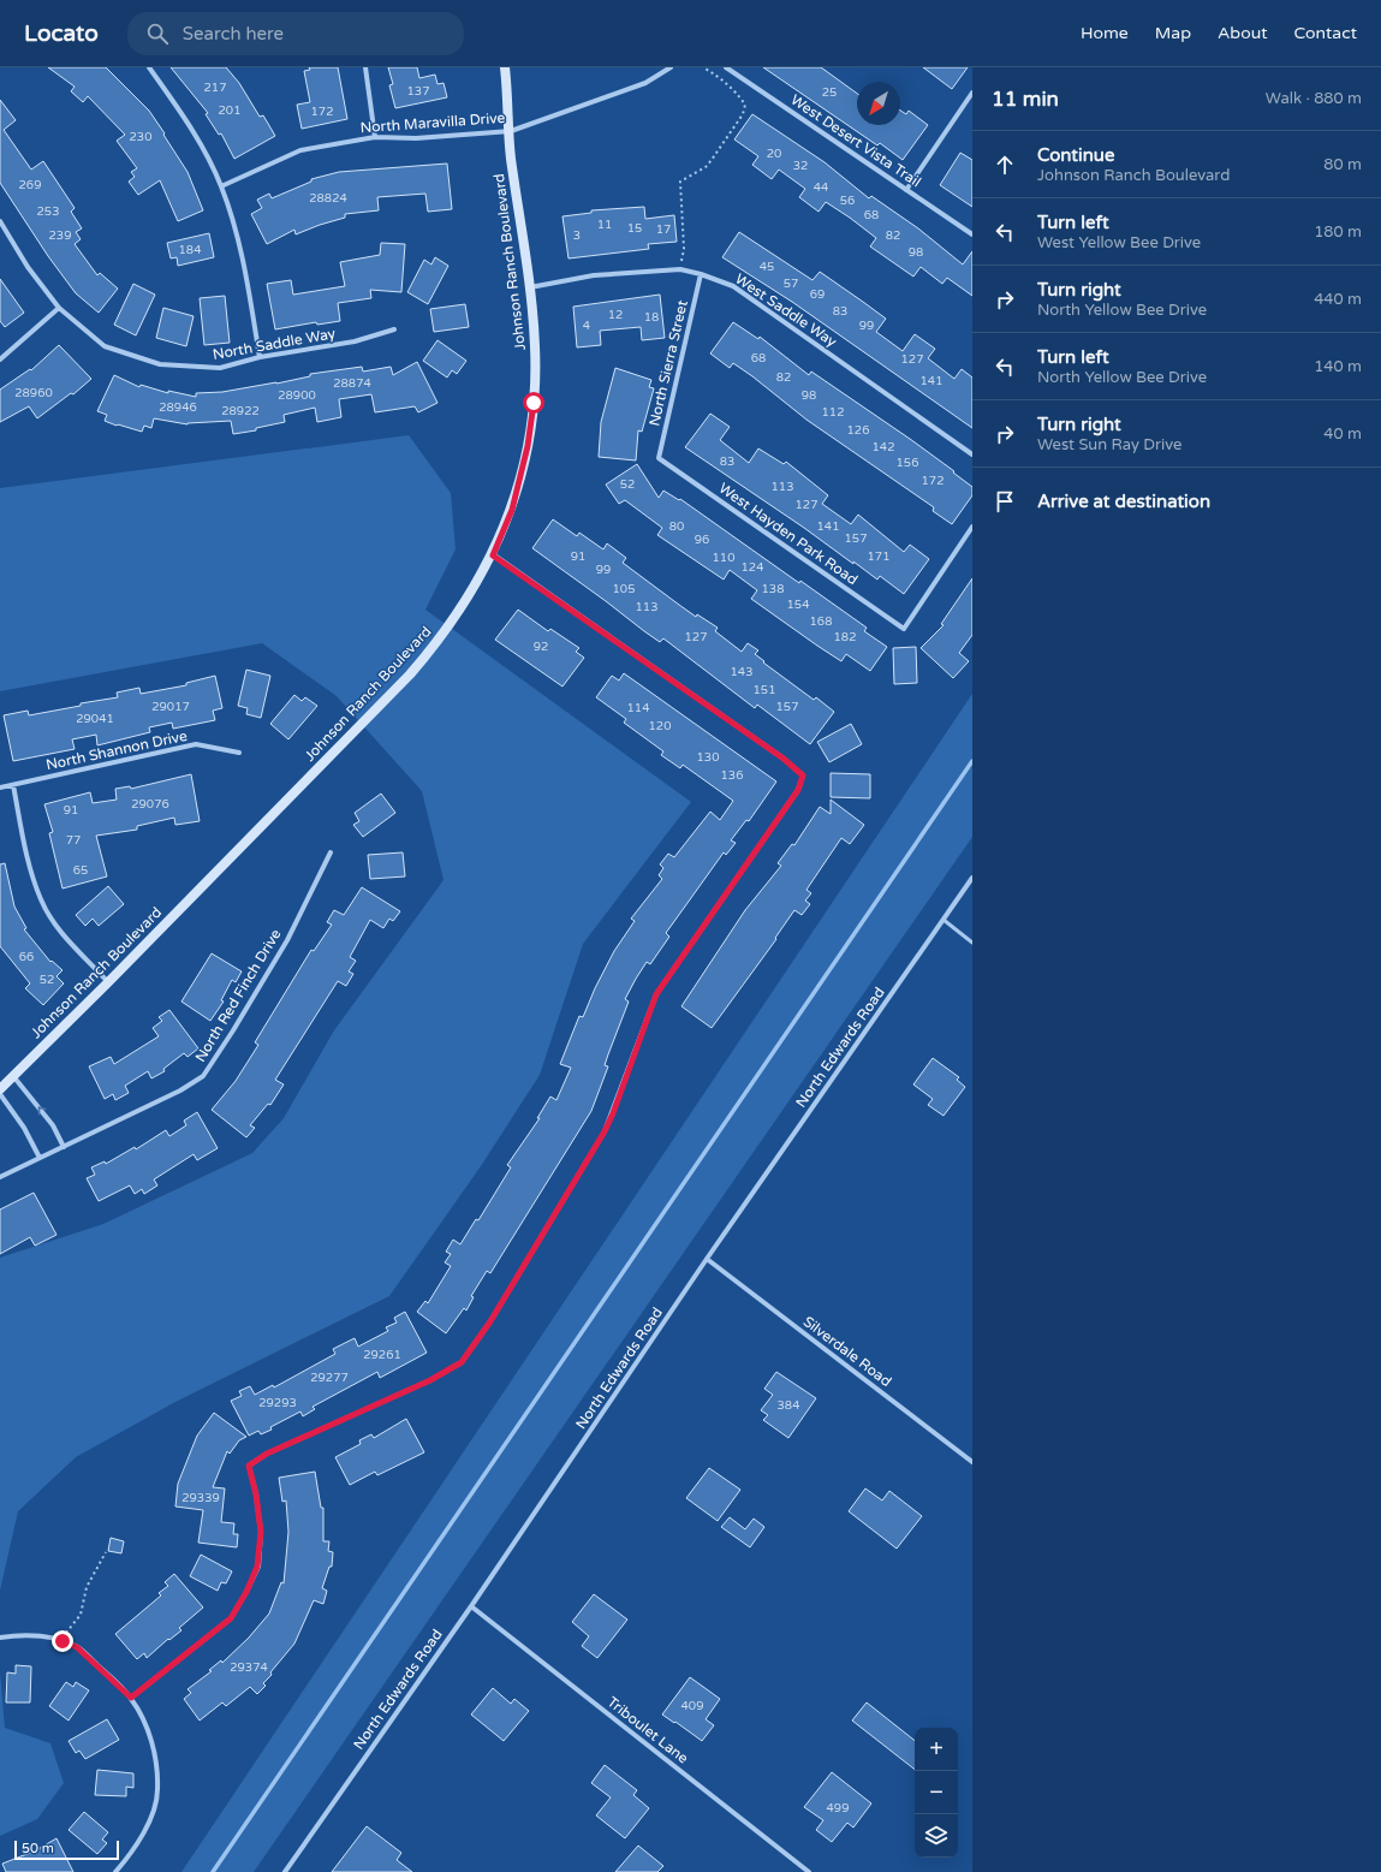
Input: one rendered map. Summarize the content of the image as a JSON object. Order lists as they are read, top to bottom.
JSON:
{
  "streets": {
    "street": [
      "North Maravilla Drive",
      "West Desert Vista Trail",
      "Johnson Ranch Boulevard",
      "West Saddle Way",
      "North Saddle Way",
      "North Sierra Street",
      "West Hayden Park Road",
      "North Shannon Drive",
      "North Red Finch Drive",
      "North Edwards Road",
      "Silverdale Road",
      "Triboulet Lane"
    ]
  },
  "crossings": [
    ["North Maravilla Drive", "Johnson Ranch Boulevard"],
    ["Johnson Ranch Boulevard", "West Saddle Way"],
    ["West Saddle Way", "North Sierra Street"],
    ["North Sierra Street", "West Hayden Park Road"],
    ["North Edwards Road", "Silverdale Road"],
    ["North Edwards Road", "Triboulet Lane"]
  ],
  "house_numbers": [
    "217",
    "137",
    "25",
    "201",
    "172",
    "230",
    "20",
    "32",
    "269",
    "44",
    "28824",
    "56",
    "253",
    "68",
    "11",
    "15",
    "17",
    "239",
    "3",
    "82",
    "184",
    "98",
    "45",
    "57",
    "69",
    "83",
    "12",
    "18",
    "4",
    "99",
    "68",
    "127",
    "82",
    "141",
    "28874",
    "28960",
    "28900",
    "98",
    "28946",
    "28922",
    "112",
    "126",
    "142",
    "83",
    "156",
    "172",
    "52",
    "113",
    "127",
    "80",
    "141",
    "157",
    "96",
    "91",
    "171",
    "110",
    "124",
    "99",
    "105",
    "138",
    "154",
    "113",
    "168",
    "127",
    "182",
    "92",
    "143",
    "151",
    "29017",
    "157",
    "114",
    "29041",
    "120",
    "130",
    "136",
    "29076",
    "91",
    "77",
    "65",
    "66",
    "52",
    "29261",
    "29277",
    "29293",
    "384",
    "29339",
    "29374",
    "409",
    "499"
  ],
  "scale_bar": "50 m",
  "north": "bottom left",
  "page": {
    "header": "Locato",
    "search": "Search here",
    "nav": [
      "Home",
      "Map",
      "About",
      "Contact"
    ],
    "heading": ["11 min", "Walk · 880 m"],
    "list": [
      ["Continue", "Johnson Ranch Boulevard", "80 m"],
      ["Turn left", "West Yellow Bee Drive", "180 m"],
      ["Turn right", "North Yellow Bee Drive", "440 m"],
      ["Turn left", "North Yellow Bee Drive", "140 m"],
      ["Turn right", "West Sun Ray Drive", "40 m"],
      "Arrive at destination"
    ],
    "map_buttons": ["+", "−"],
    "scale": "50 m"
  }
}
